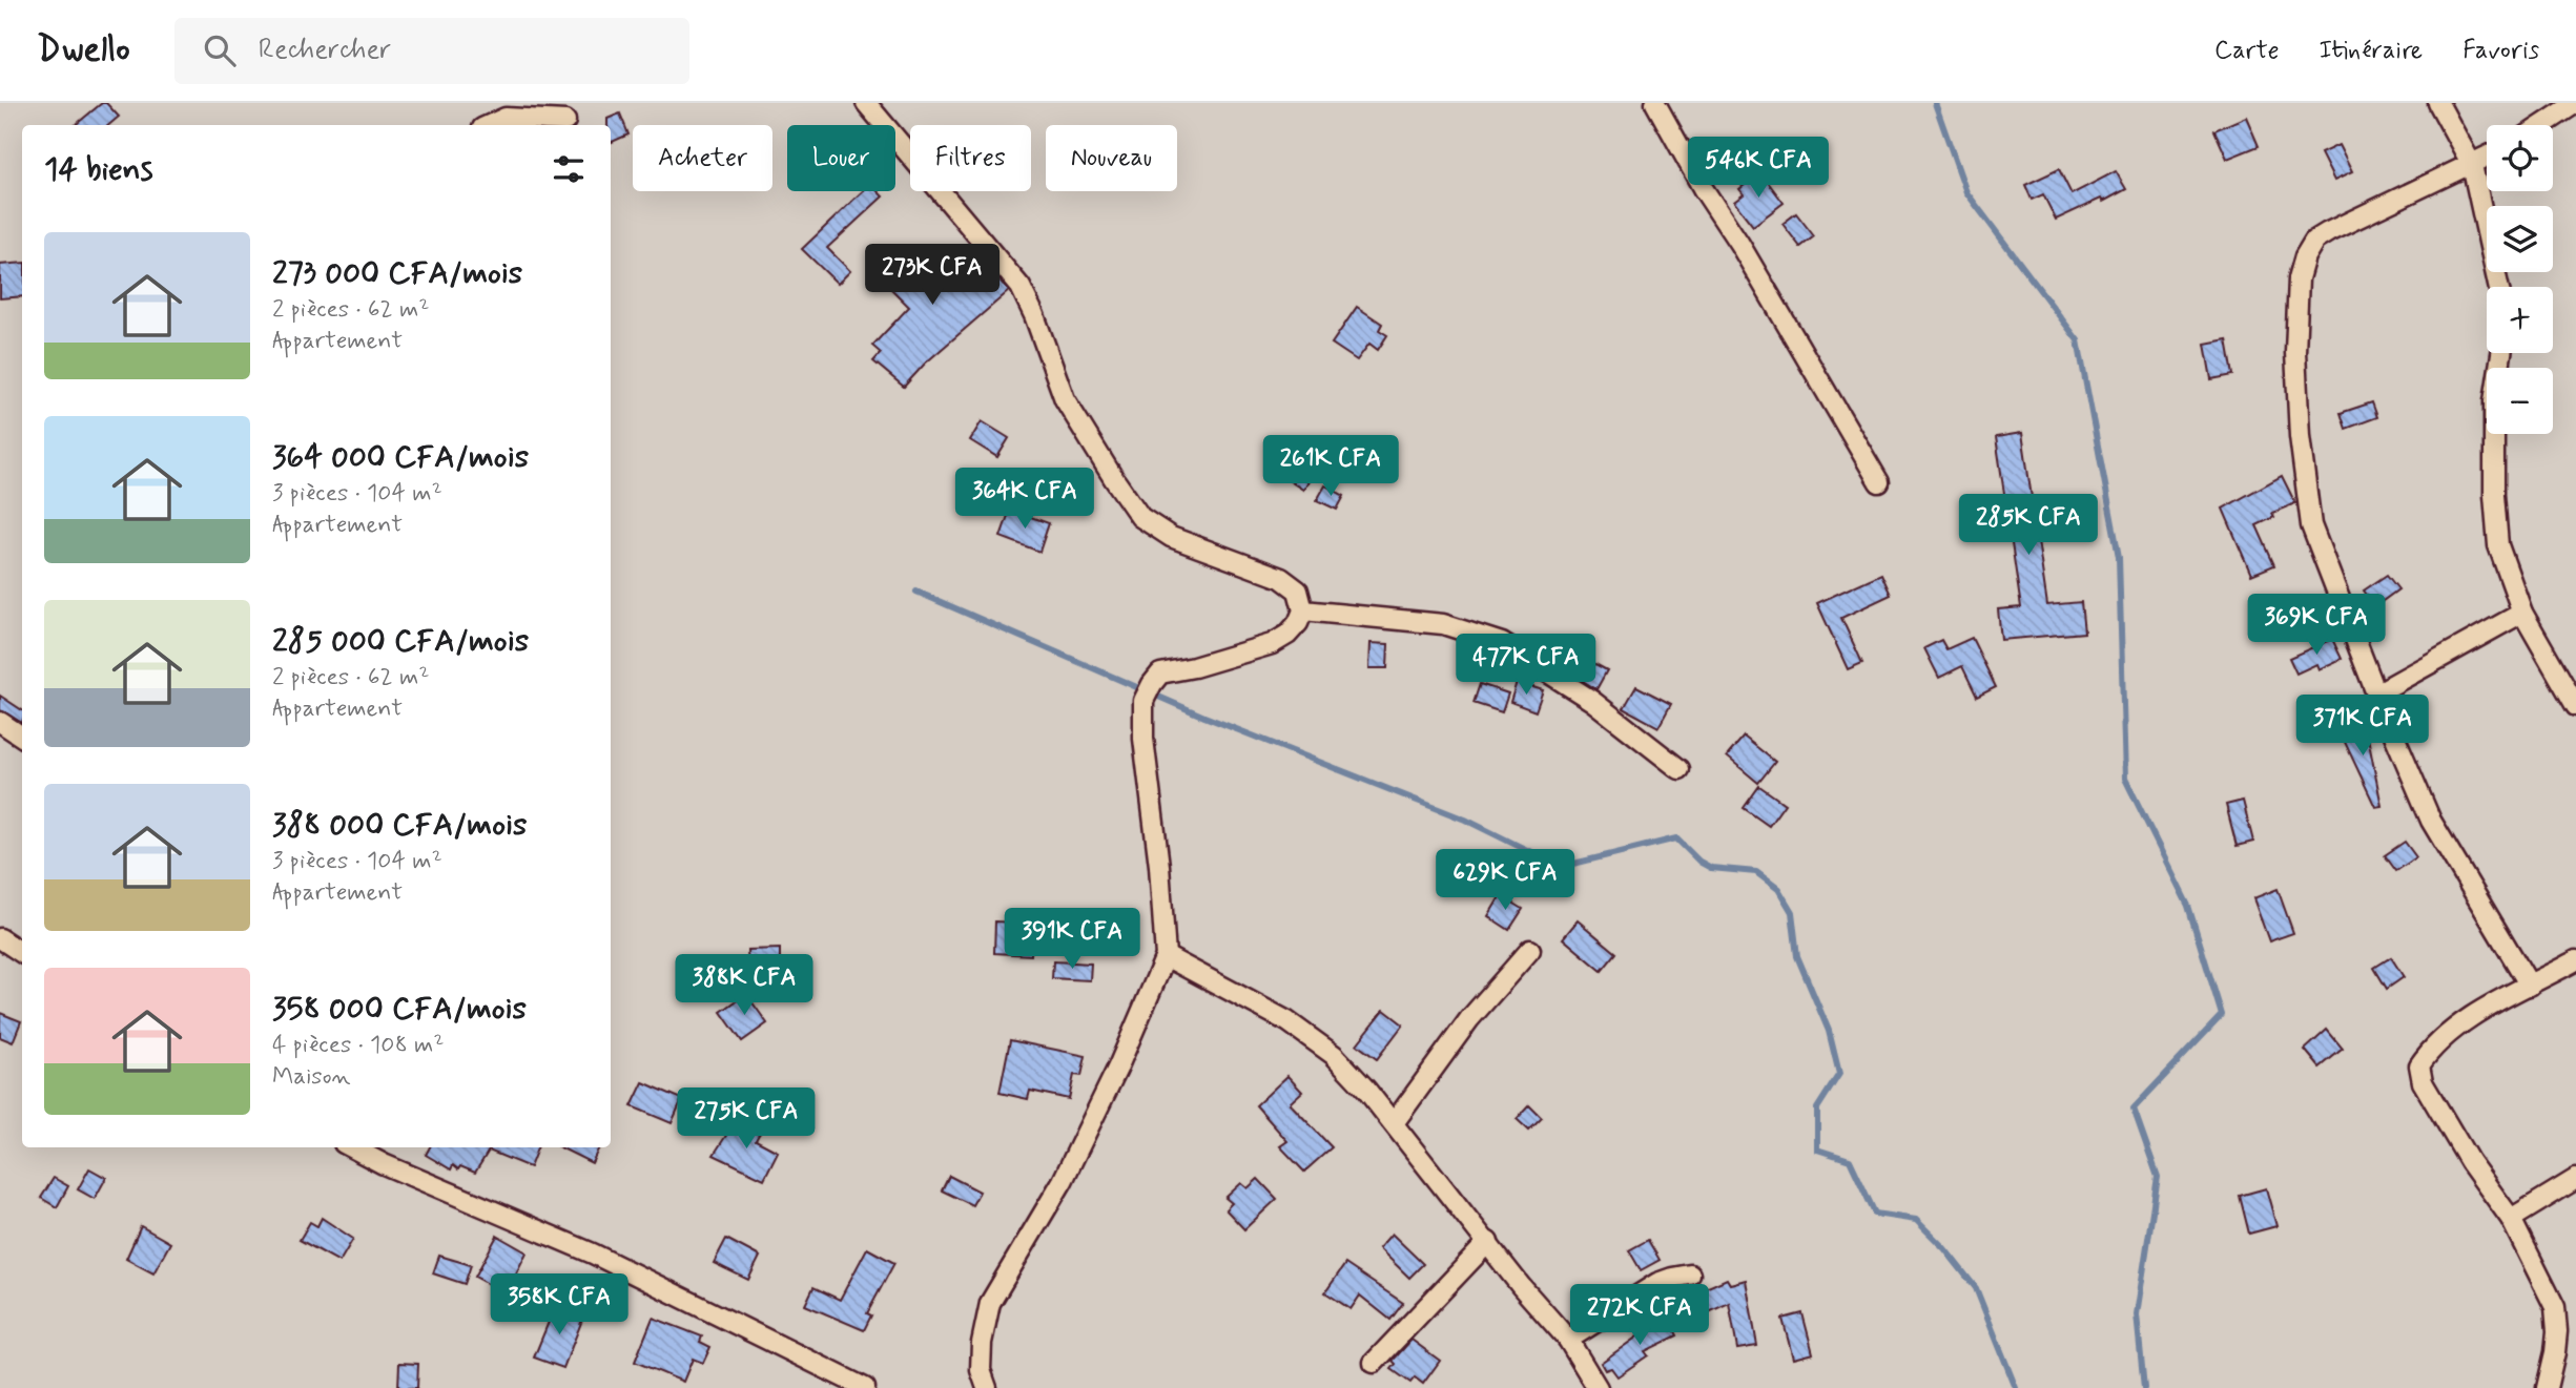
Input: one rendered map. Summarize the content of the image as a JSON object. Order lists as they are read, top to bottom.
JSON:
{
  "page": {
    "header": "Dwello",
    "search": "Rechercher",
    "nav": ["Carte", "Itinéraire", "Favoris"],
    "map_buttons": ["+", "−"],
    "chip": [
      "Acheter",
      "Louer",
      "Filtres",
      "Nouveau"
    ],
    "heading": "14 biens",
    "price": [
      "546K CFA",
      "273K CFA",
      "261K CFA",
      "364K CFA",
      "285K CFA",
      "369K CFA",
      "477K CFA",
      "371K CFA",
      "629K CFA",
      "391K CFA",
      "388K CFA",
      "275K CFA",
      "358K CFA",
      "272K CFA"
    ],
    "list": [
      {
        "name": "273 000 CFA/mois",
        "note": "2 pièces · 62 m² · Appartement"
      },
      {
        "name": "364 000 CFA/mois",
        "note": "3 pièces · 104 m² · Appartement"
      },
      {
        "name": "285 000 CFA/mois",
        "note": "2 pièces · 62 m² · Appartement"
      },
      {
        "name": "388 000 CFA/mois",
        "note": "3 pièces · 104 m² · Appartement"
      },
      {
        "name": "358 000 CFA/mois",
        "note": "4 pièces · 108 m² · Maison"
      }
    ]
  }
}
